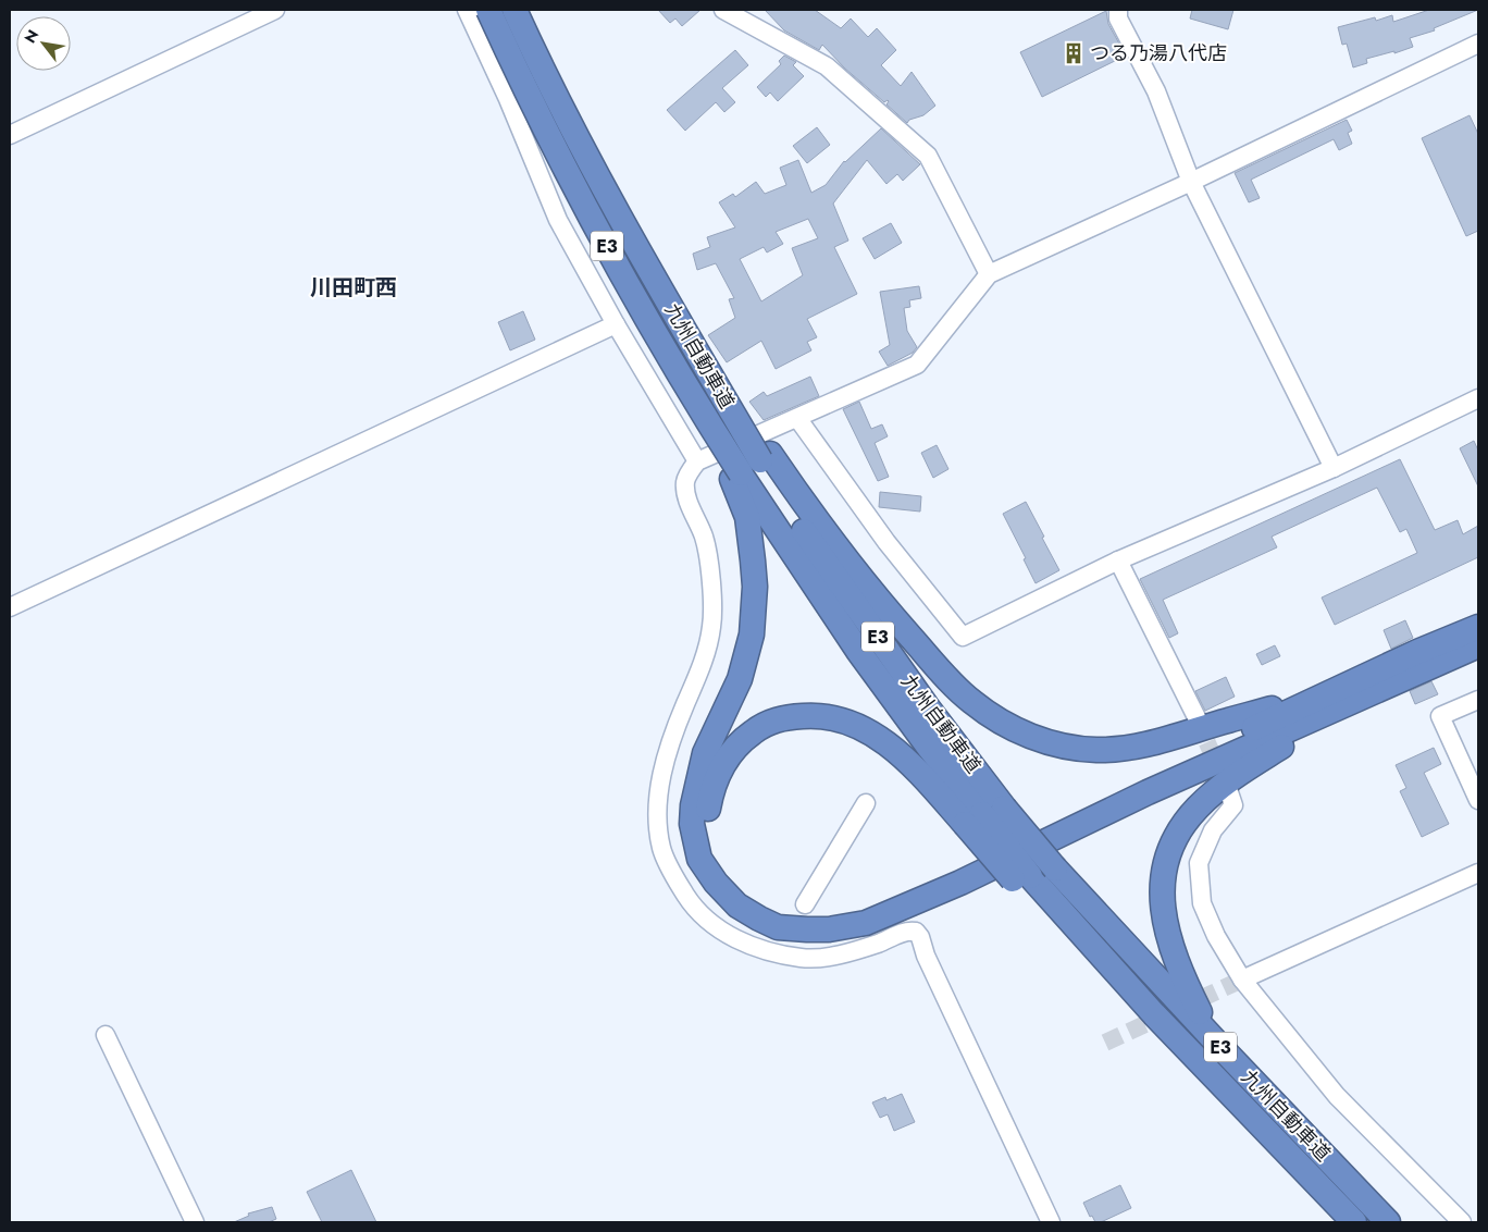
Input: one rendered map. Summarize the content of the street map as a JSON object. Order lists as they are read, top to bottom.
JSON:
{
  "streets": {
    "highway": ["E3", "九州自動車道"]
  },
  "districts": ["川田町西"],
  "places": {
    "building": ["つる乃湯八代店"]
  },
  "north": "top left"
}
